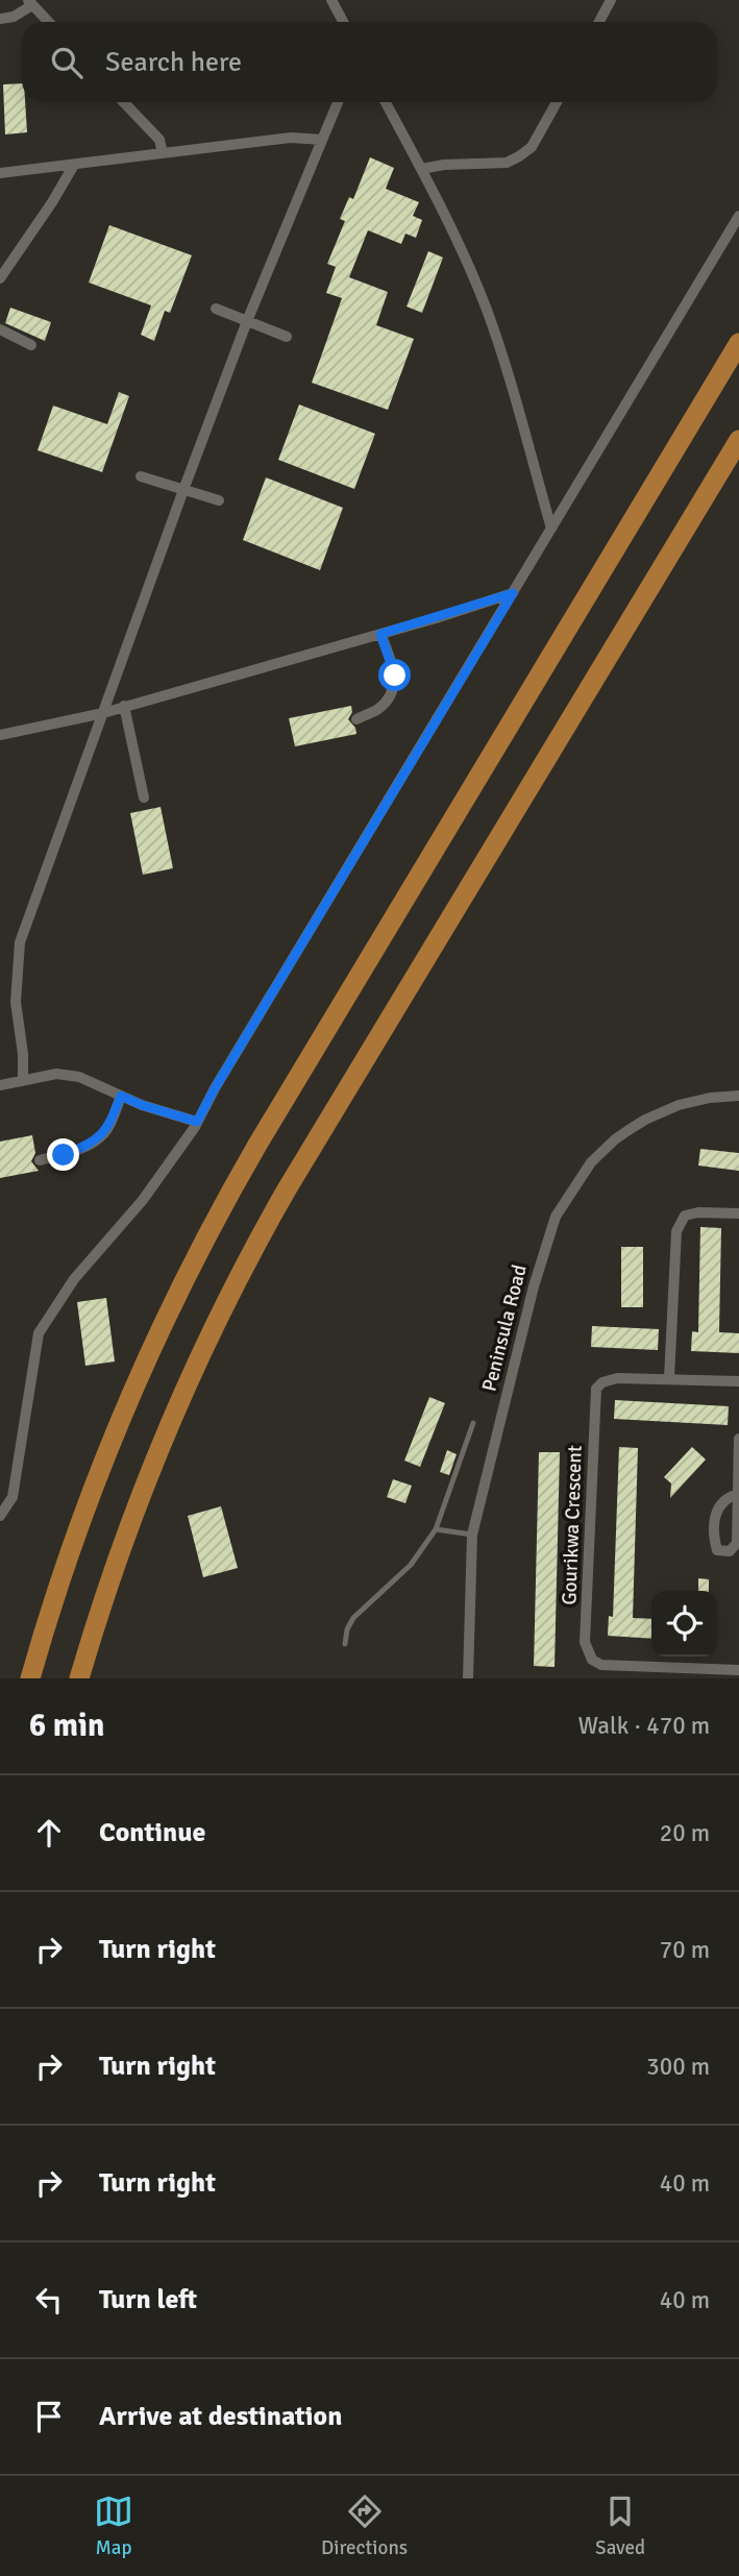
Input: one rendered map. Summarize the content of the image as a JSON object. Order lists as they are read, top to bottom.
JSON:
{
  "streets": {
    "street": ["Peninsula Road", "Gourikwa Crescent"]
  },
  "page": {
    "search": "Search here",
    "heading": ["6 min", "Walk · 470 m"],
    "list": [
      ["Continue", "20 m"],
      ["Turn right", "70 m"],
      ["Turn right", "300 m"],
      ["Turn right", "40 m"],
      ["Turn left", "40 m"],
      "Arrive at destination"
    ],
    "nav": ["Map", "Directions", "Saved"]
  }
}
